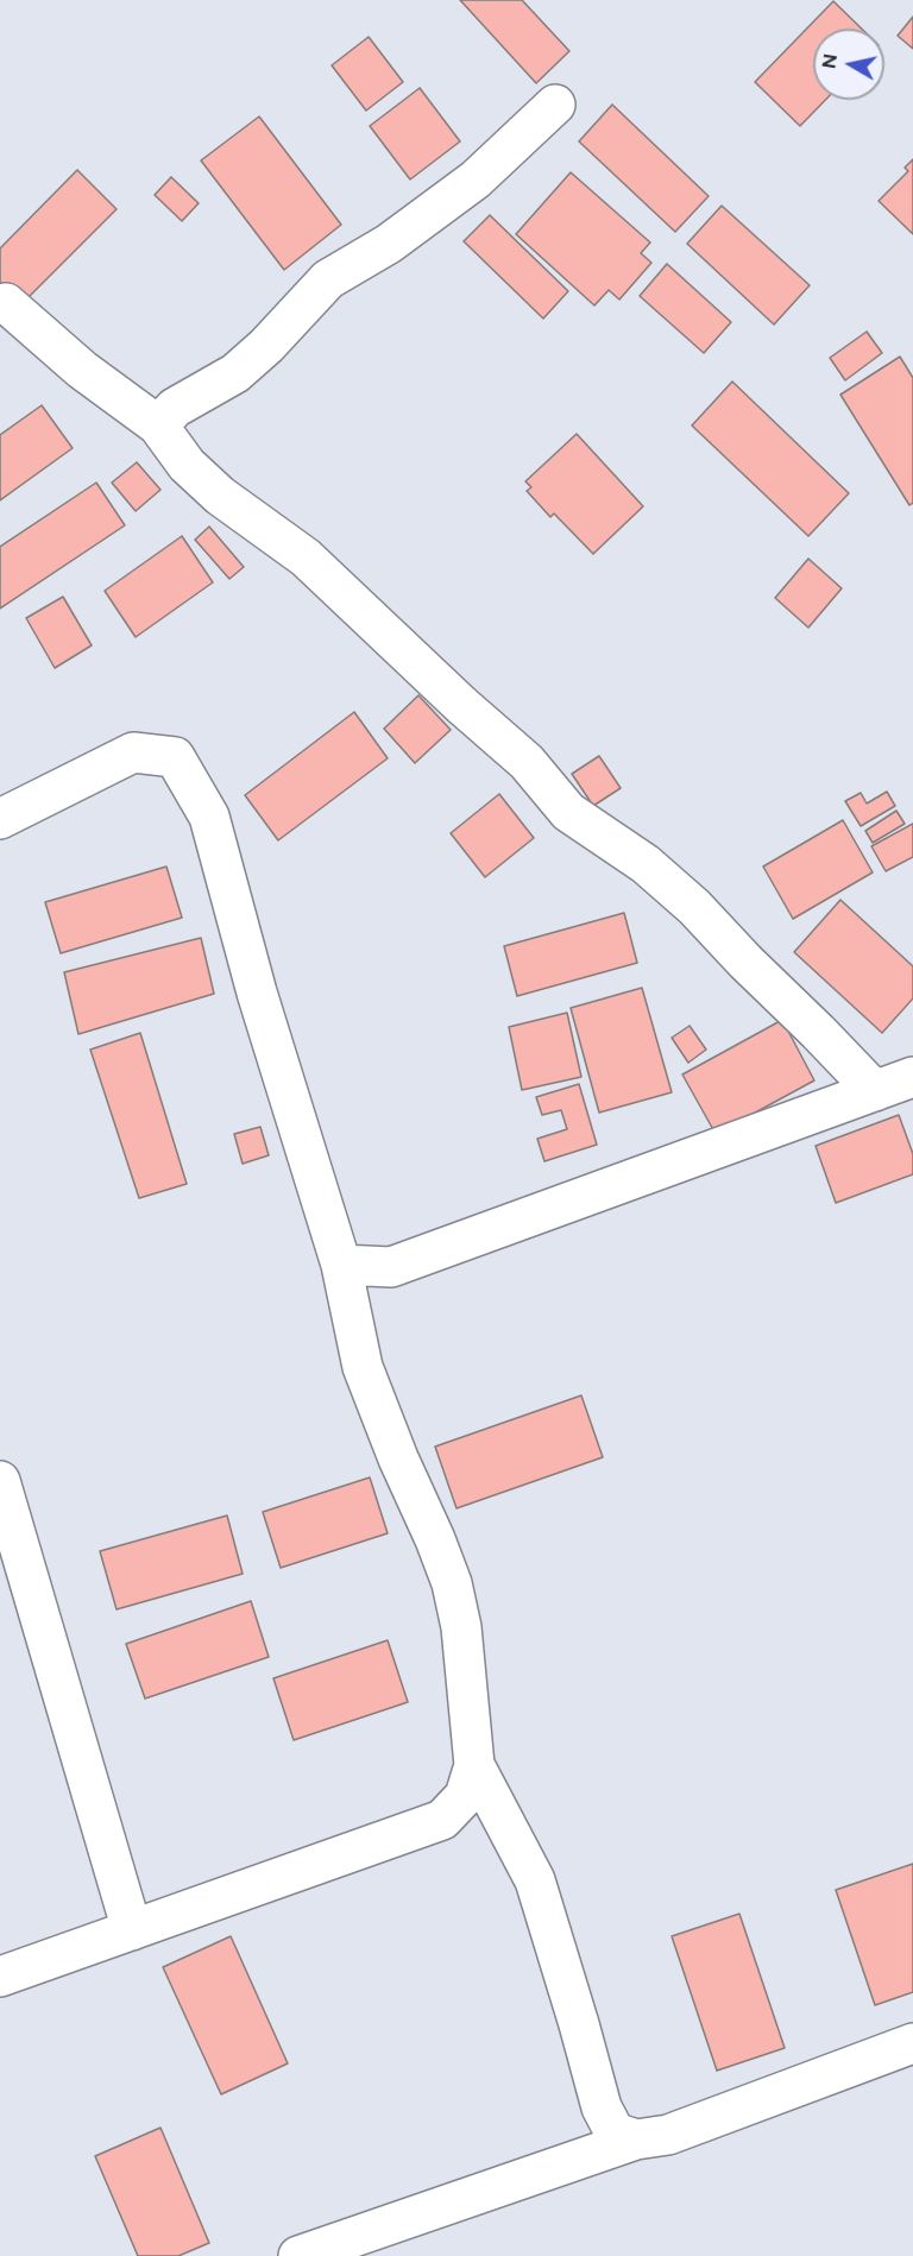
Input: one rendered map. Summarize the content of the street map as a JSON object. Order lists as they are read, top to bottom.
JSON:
{
  "north": "left"
}
